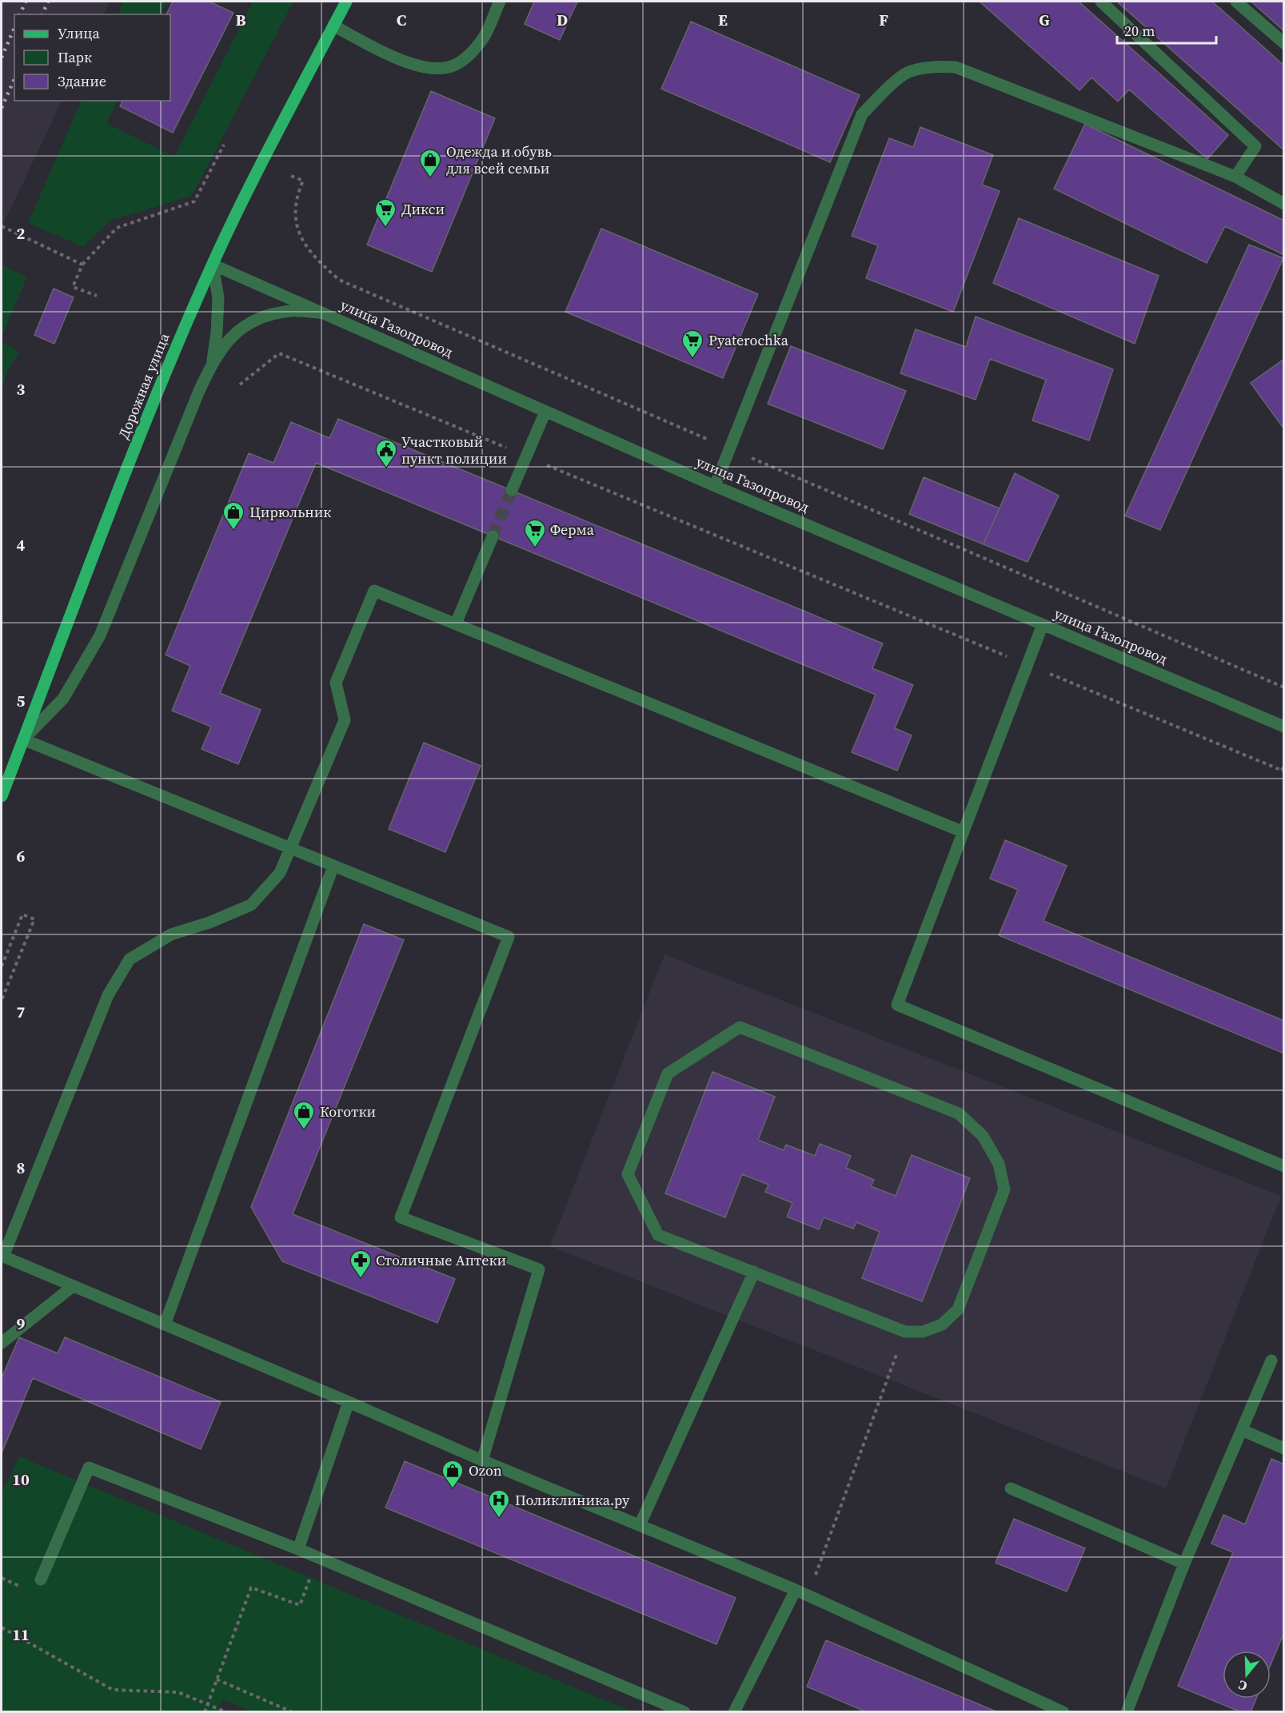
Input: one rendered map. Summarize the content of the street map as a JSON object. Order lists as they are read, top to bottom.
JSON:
{
  "streets": {
    "main road": ["Дорожная улица"],
    "street": ["улица Газопровод"]
  },
  "crossings": [
    ["улица Газопровод", "Дорожная улица"]
  ],
  "places": {
    "shop": [
      "Одежда и обувь для всей семьи",
      "Цирюльник",
      "Коготки",
      "Ozon"
    ],
    "supermarket": ["Дикси", "Pyaterochka", "Ферма"],
    "public building": ["Участковый пункт полиции"],
    "pharmacy": ["Столичные Аптеки"],
    "hospital": ["Поликлиника.ру"]
  },
  "legend": ["Улица", "Парк", "Здание"],
  "scale_bar": "20 m",
  "north": "bottom",
  "grid": {
    "columns": [
      "B",
      "C",
      "D",
      "E",
      "F",
      "G"
    ],
    "rows": [
      "2",
      "3",
      "4",
      "5",
      "6",
      "7",
      "8",
      "9",
      "10",
      "11"
    ]
  }
}
